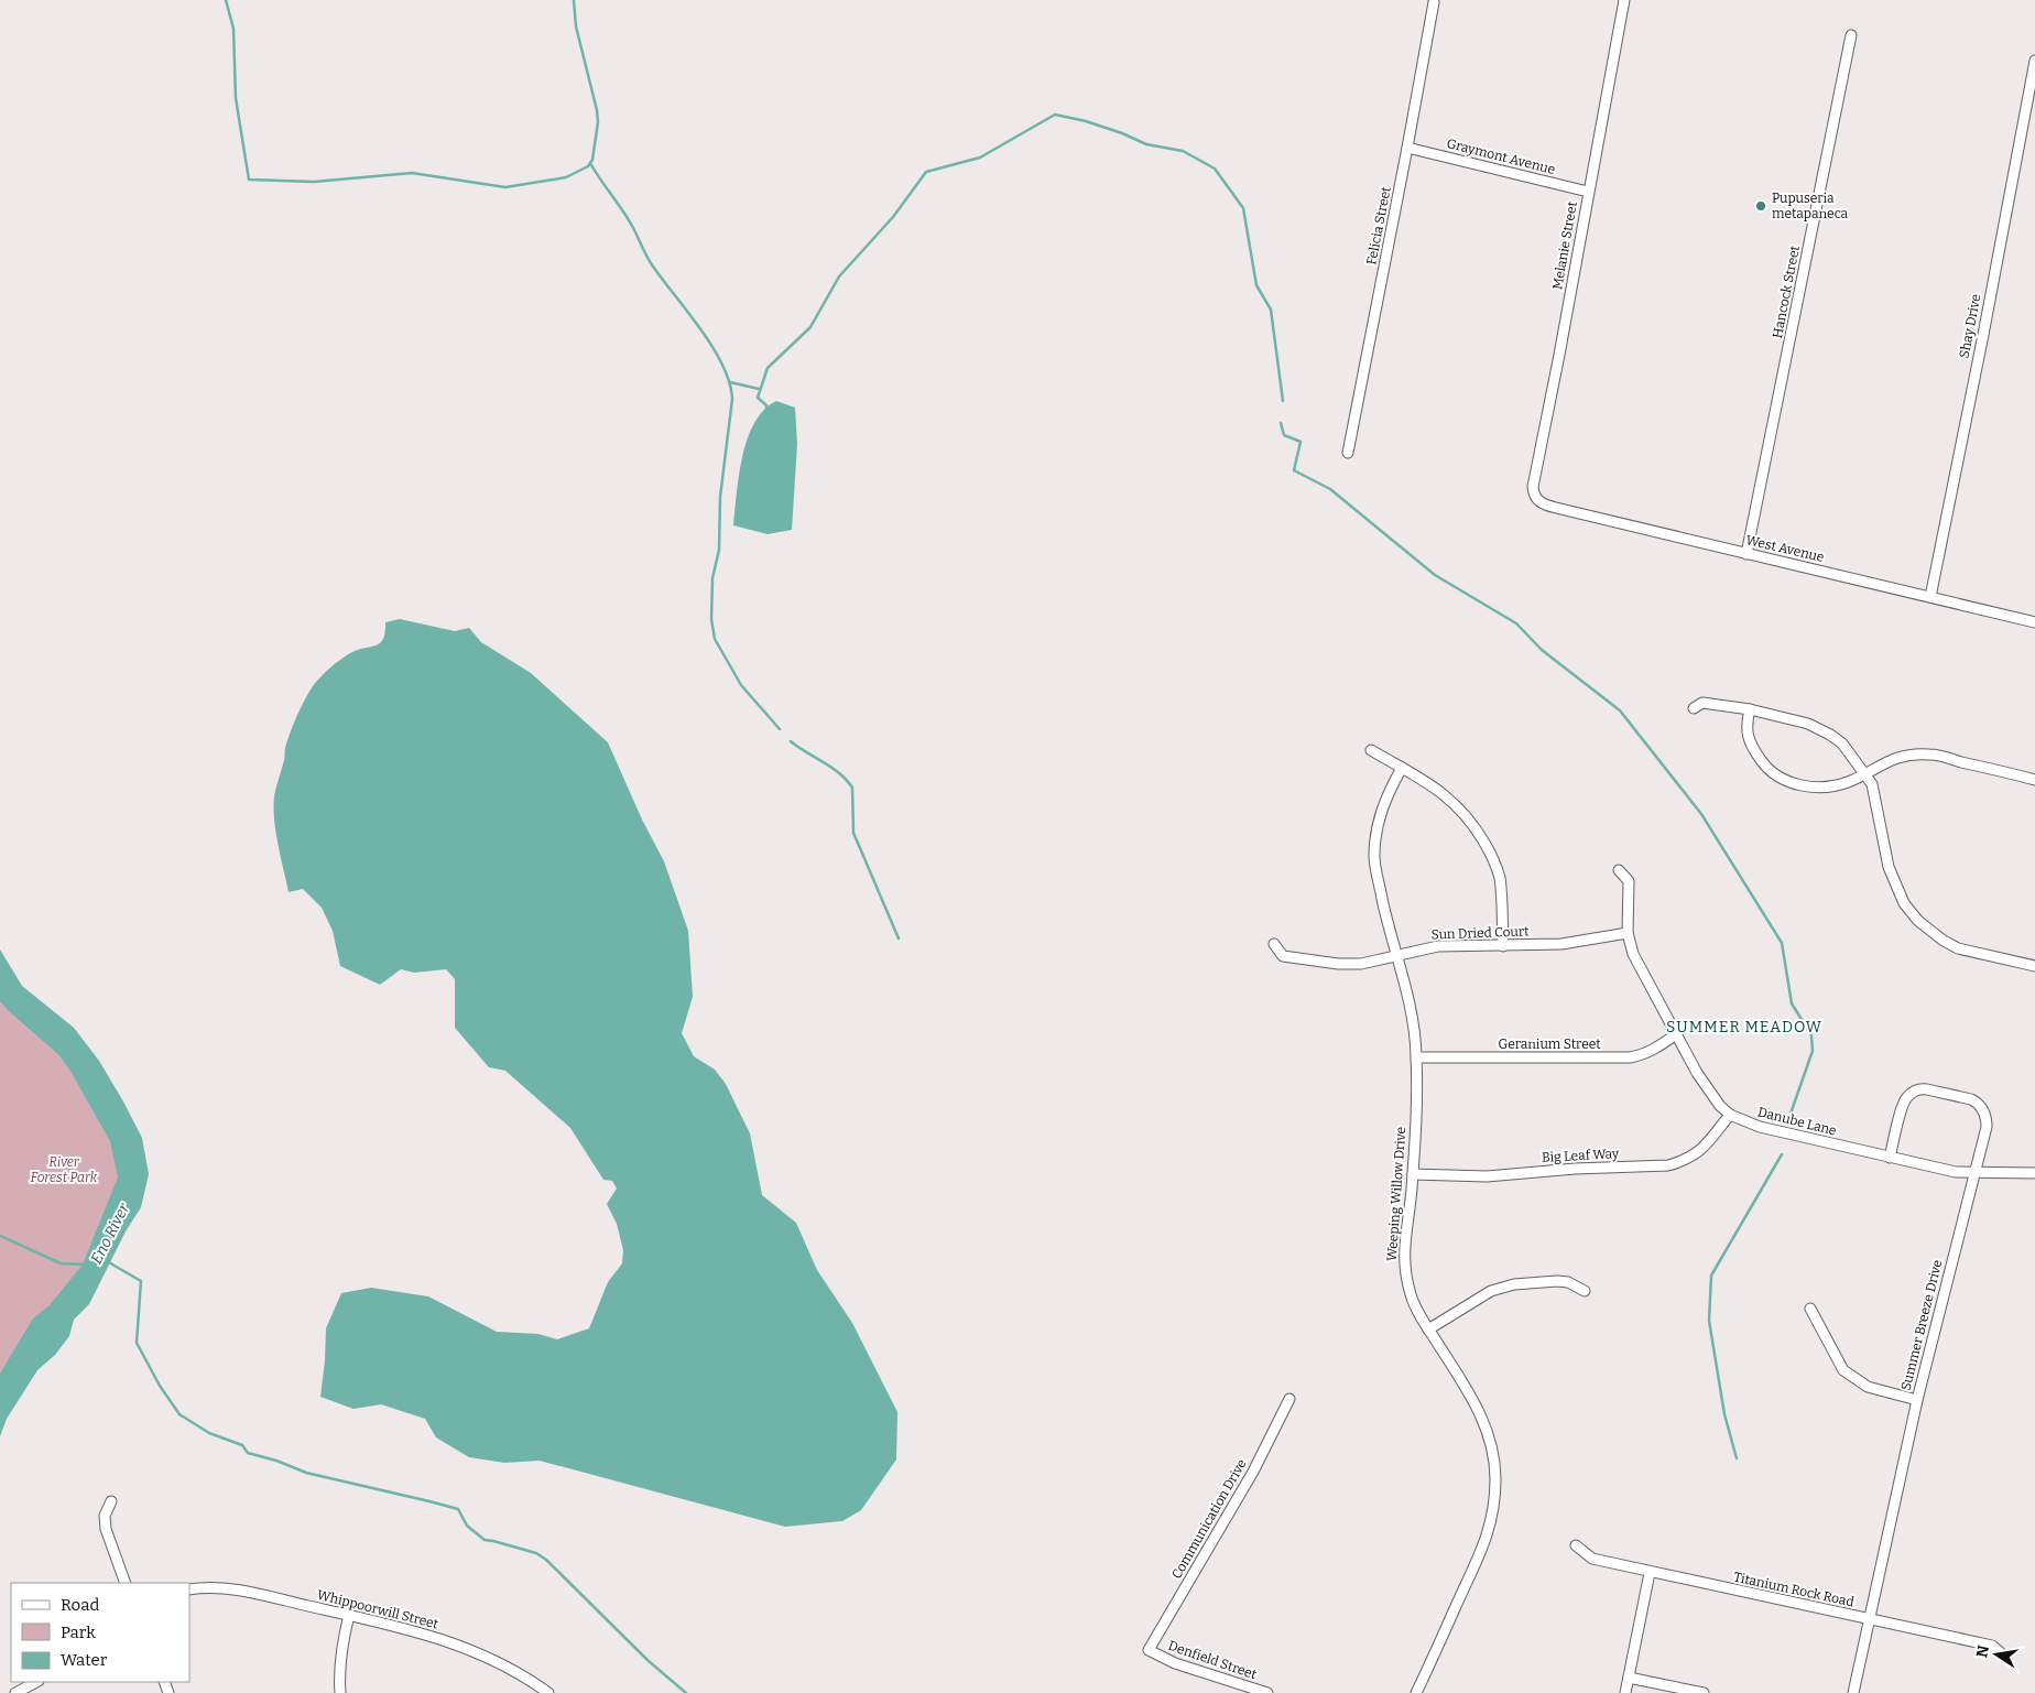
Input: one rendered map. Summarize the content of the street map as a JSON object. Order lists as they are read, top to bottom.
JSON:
{
  "streets": {
    "street": [
      "Graymont Avenue",
      "Felicia Street",
      "Melanie Street",
      "Hancock Street",
      "Shay Drive",
      "West Avenue",
      "Sun Dried Court",
      "Geranium Street",
      "Danube Lane",
      "Big Leaf Way",
      "Weeping Willow Drive",
      "Summer Breeze Drive",
      "Communication Drive",
      "Titanium Rock Road",
      "Whippoorwill Street",
      "Denfield Street"
    ]
  },
  "crossings": [
    ["Graymont Avenue", "Felicia Street"],
    ["Graymont Avenue", "Melanie Street"],
    ["Melanie Street", "West Avenue"],
    ["Hancock Street", "West Avenue"],
    ["Shay Drive", "West Avenue"],
    ["Sun Dried Court", "Danube Lane"],
    ["Sun Dried Court", "Weeping Willow Drive"],
    ["Geranium Street", "Danube Lane"],
    ["Geranium Street", "Weeping Willow Drive"],
    ["Danube Lane", "Big Leaf Way"],
    ["Danube Lane", "Summer Breeze Drive"],
    ["Big Leaf Way", "Weeping Willow Drive"],
    ["Summer Breeze Drive", "Titanium Rock Road"],
    ["Communication Drive", "Denfield Street"]
  ],
  "districts": ["SUMMER MEADOW"],
  "water": ["Eno River"],
  "parks": ["River Forest Park"],
  "places": ["Pupuseria metapaneca"],
  "legend": ["Road", "Park", "Water"],
  "north": "left"
}
